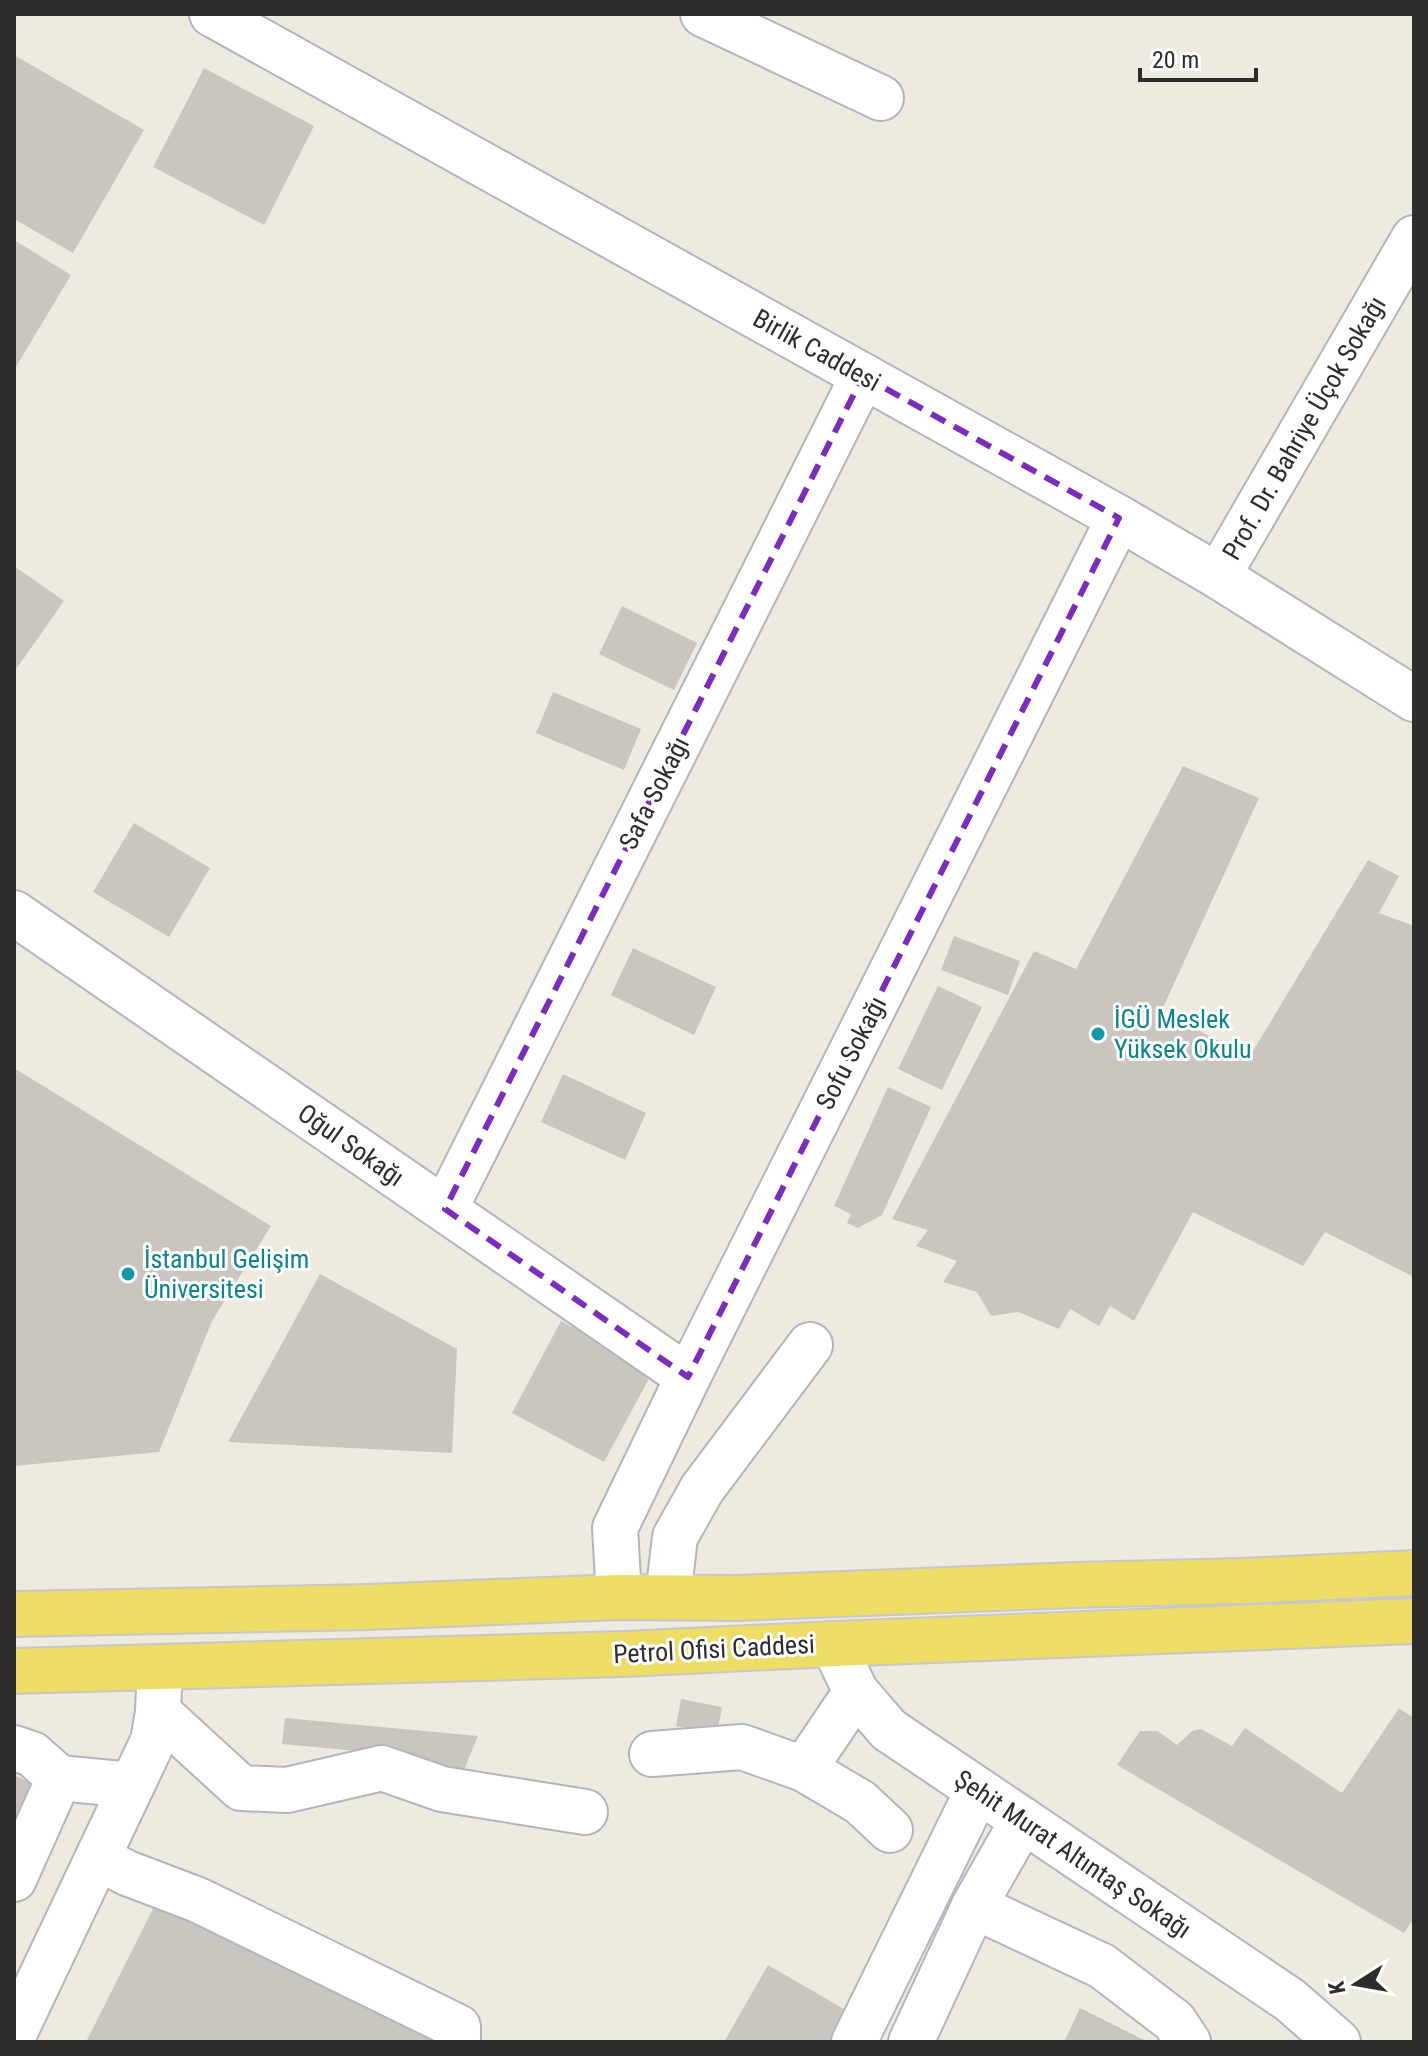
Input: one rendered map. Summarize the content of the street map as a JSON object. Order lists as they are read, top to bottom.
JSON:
{
  "streets": {
    "main road": ["Petrol Ofisi Caddesi"],
    "street": [
      "Birlik Caddesi",
      "Prof. Dr. Bahriye Üçok Sokağı",
      "Safa Sokağı",
      "Sofu Sokağı",
      "Oğul Sokağı",
      "Şehit Murat Altıntaş Sokağı"
    ]
  },
  "crossings": [
    ["Birlik Caddesi", "Prof. Dr. Bahriye Üçok Sokağı"],
    ["Birlik Caddesi", "Safa Sokağı"],
    ["Birlik Caddesi", "Sofu Sokağı"],
    ["Safa Sokağı", "Oğul Sokağı"],
    ["Sofu Sokağı", "Oğul Sokağı"],
    ["Sofu Sokağı", "Petrol Ofisi Caddesi"],
    ["Petrol Ofisi Caddesi", "Şehit Murat Altıntaş Sokağı"]
  ],
  "places": ["İGÜ Meslek Yüksek Okulu", "İstanbul Gelişim Üniversitesi"],
  "scale_bar": "20 m",
  "north": "left"
}
